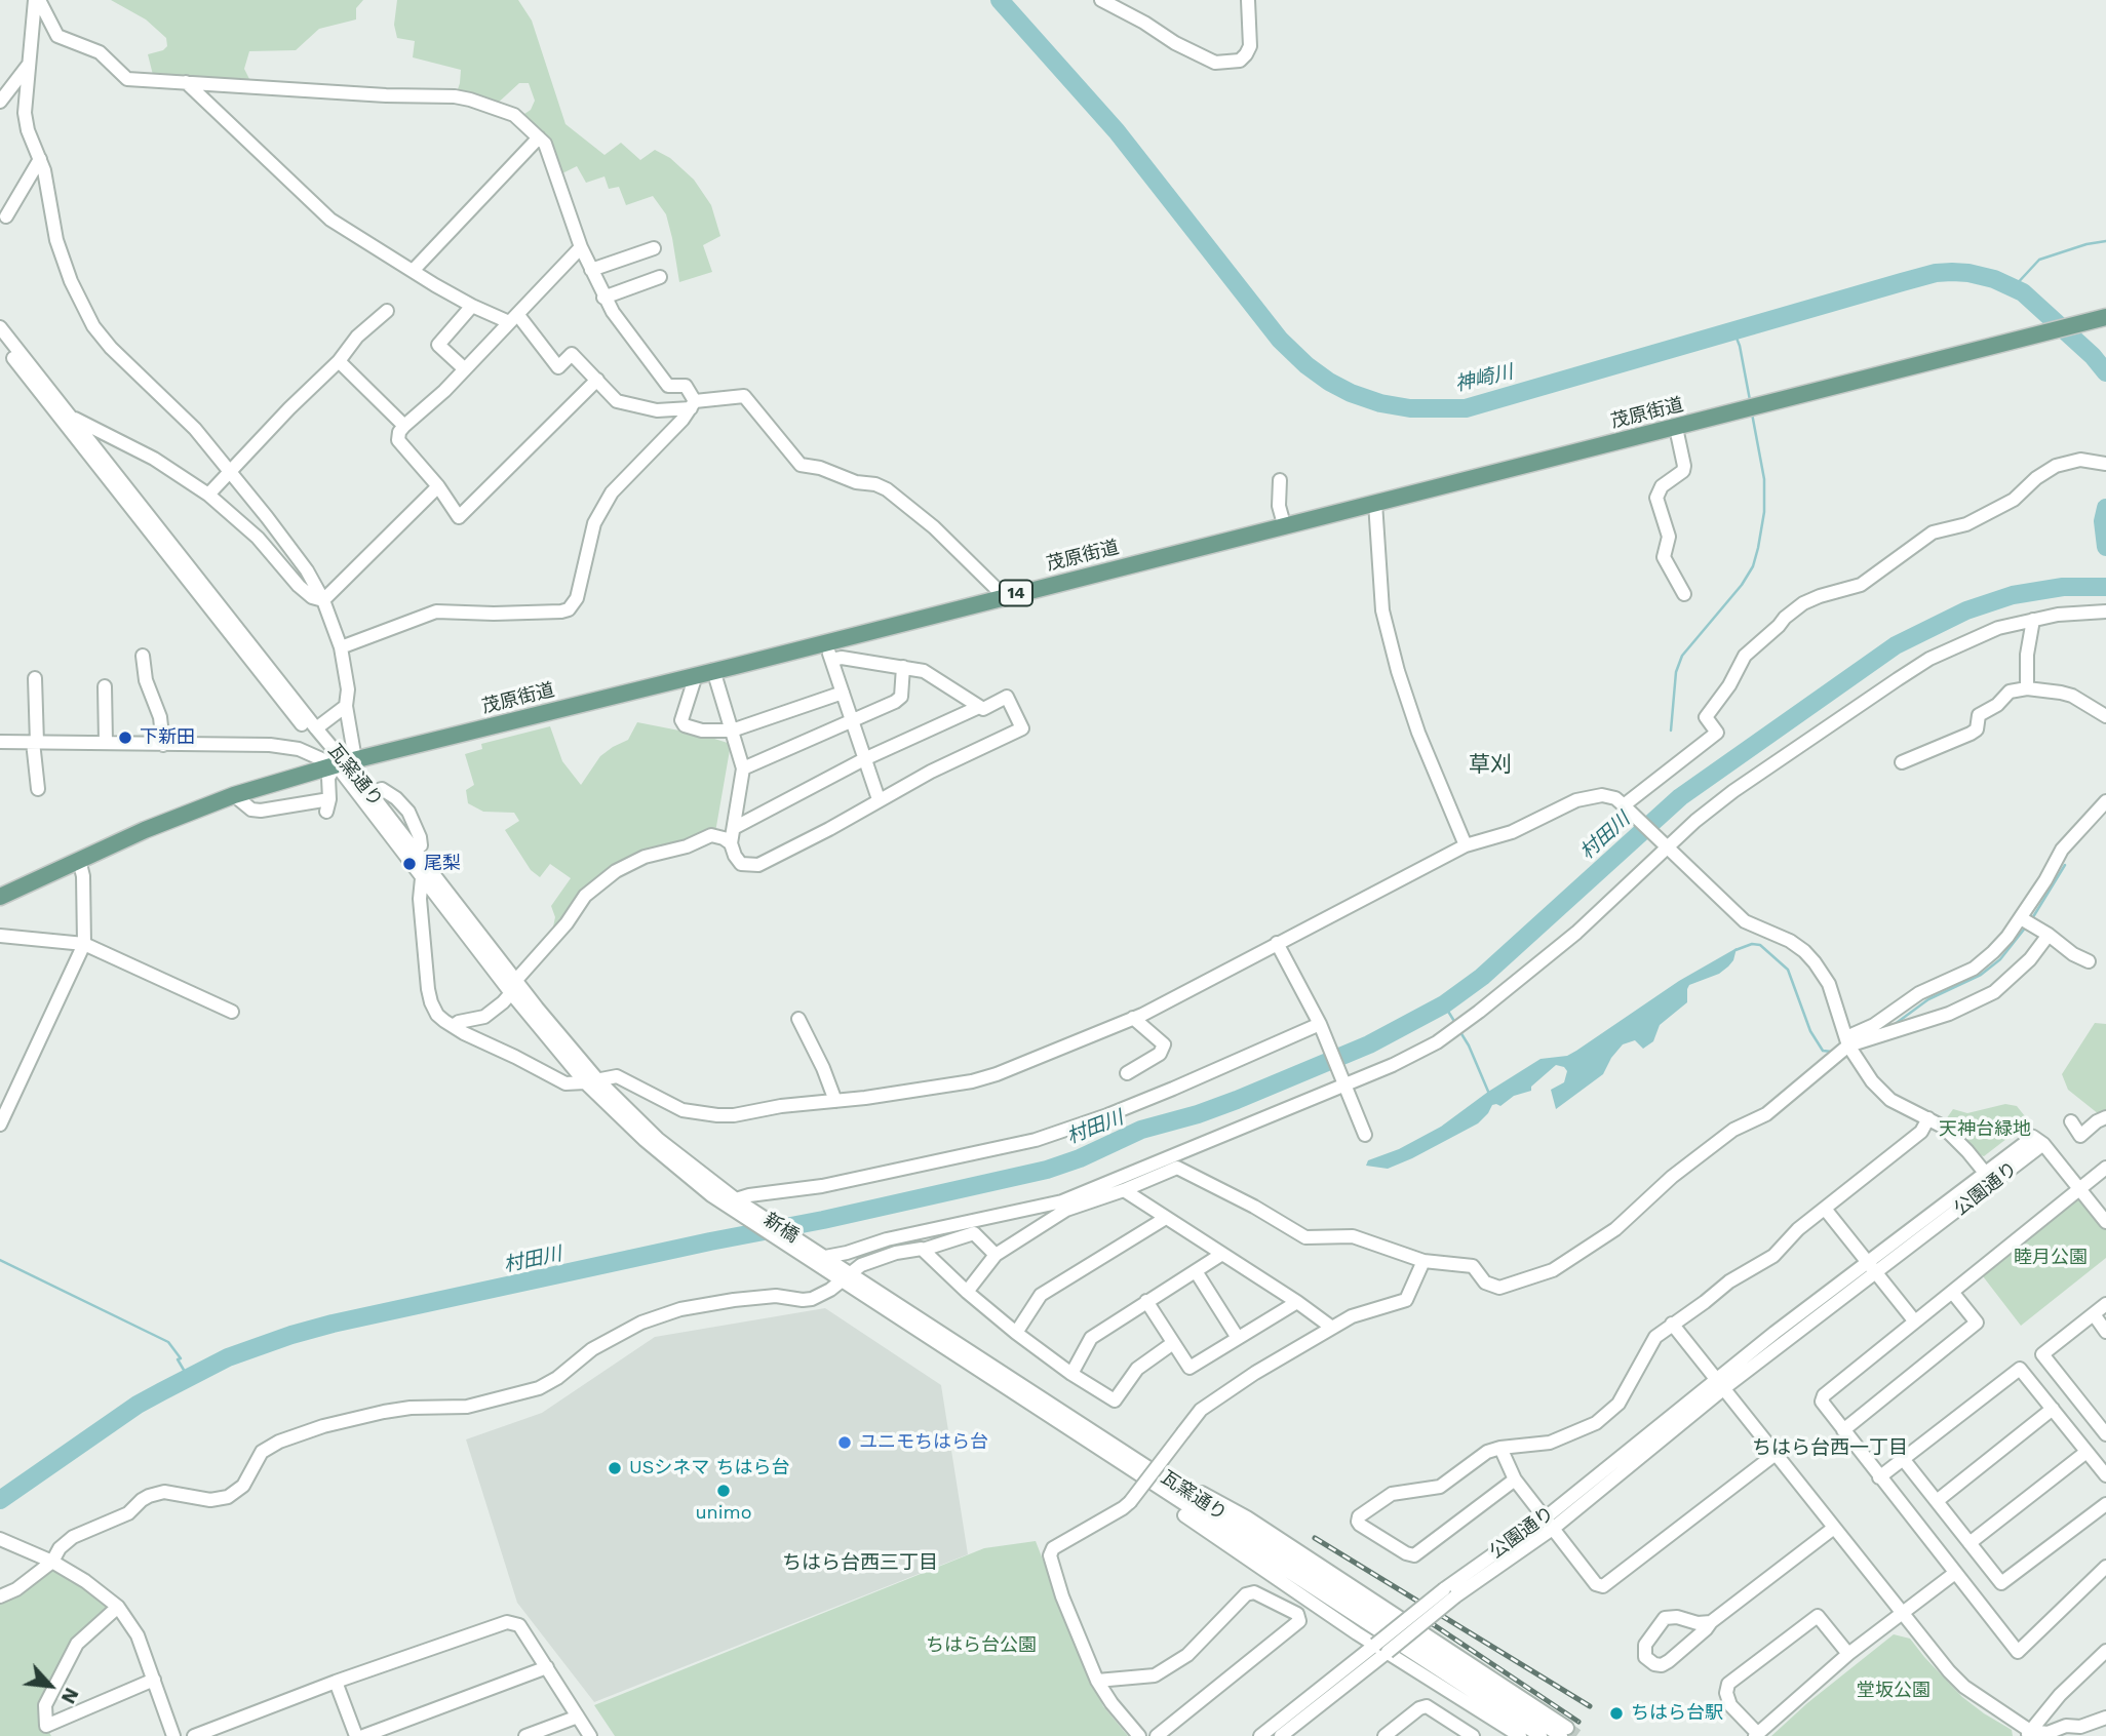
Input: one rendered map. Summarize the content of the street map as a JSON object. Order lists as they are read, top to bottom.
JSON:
{
  "streets": {
    "main road": ["茂原街道", "14"],
    "street": ["瓦窯通り", "公園通り", "新橋"]
  },
  "crossings": [
    ["茂原街道", "瓦窯通り"],
    ["瓦窯通り", "新橋"]
  ],
  "districts": ["草刈", "ちはら台西一丁目", "ちはら台西三丁目"],
  "water": ["神崎川", "村田川"],
  "parks": [
    "天神台緑地",
    "睦月公園",
    "ちはら台公園",
    "堂坂公園"
  ],
  "places": [
    "下新田",
    "尾梨",
    "ユニモちはら台",
    "USシネマ ちはら台",
    "unimo",
    "ちはら台駅"
  ],
  "north": "bottom right"
}
